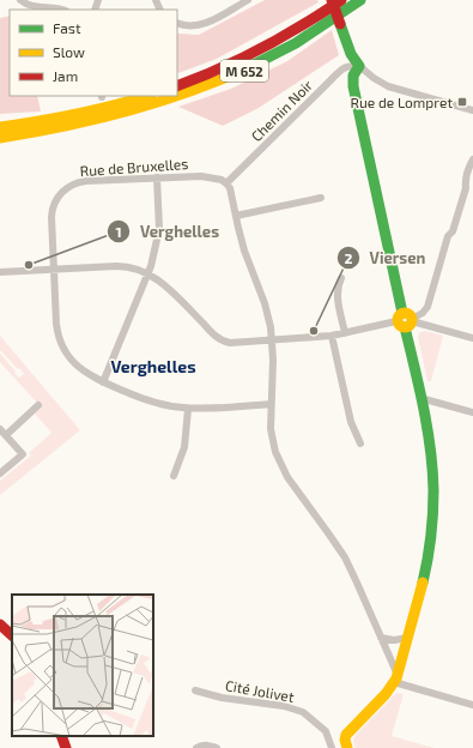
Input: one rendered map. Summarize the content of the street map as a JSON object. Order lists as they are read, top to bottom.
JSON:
{
  "streets": {
    "main road": ["M 652"],
    "street": ["Chemin Noir", "Rue de Bruxelles", "Cité Jolivet"]
  },
  "crossings": [
    ["Chemin Noir", "Rue de Bruxelles"]
  ],
  "districts": ["Verghelles"],
  "places": {
    "transit": ["Rue de Lompret"],
    "other": ["Verghelles", "Viersen"]
  },
  "legend": ["Fast", "Slow", "Jam"]
}
